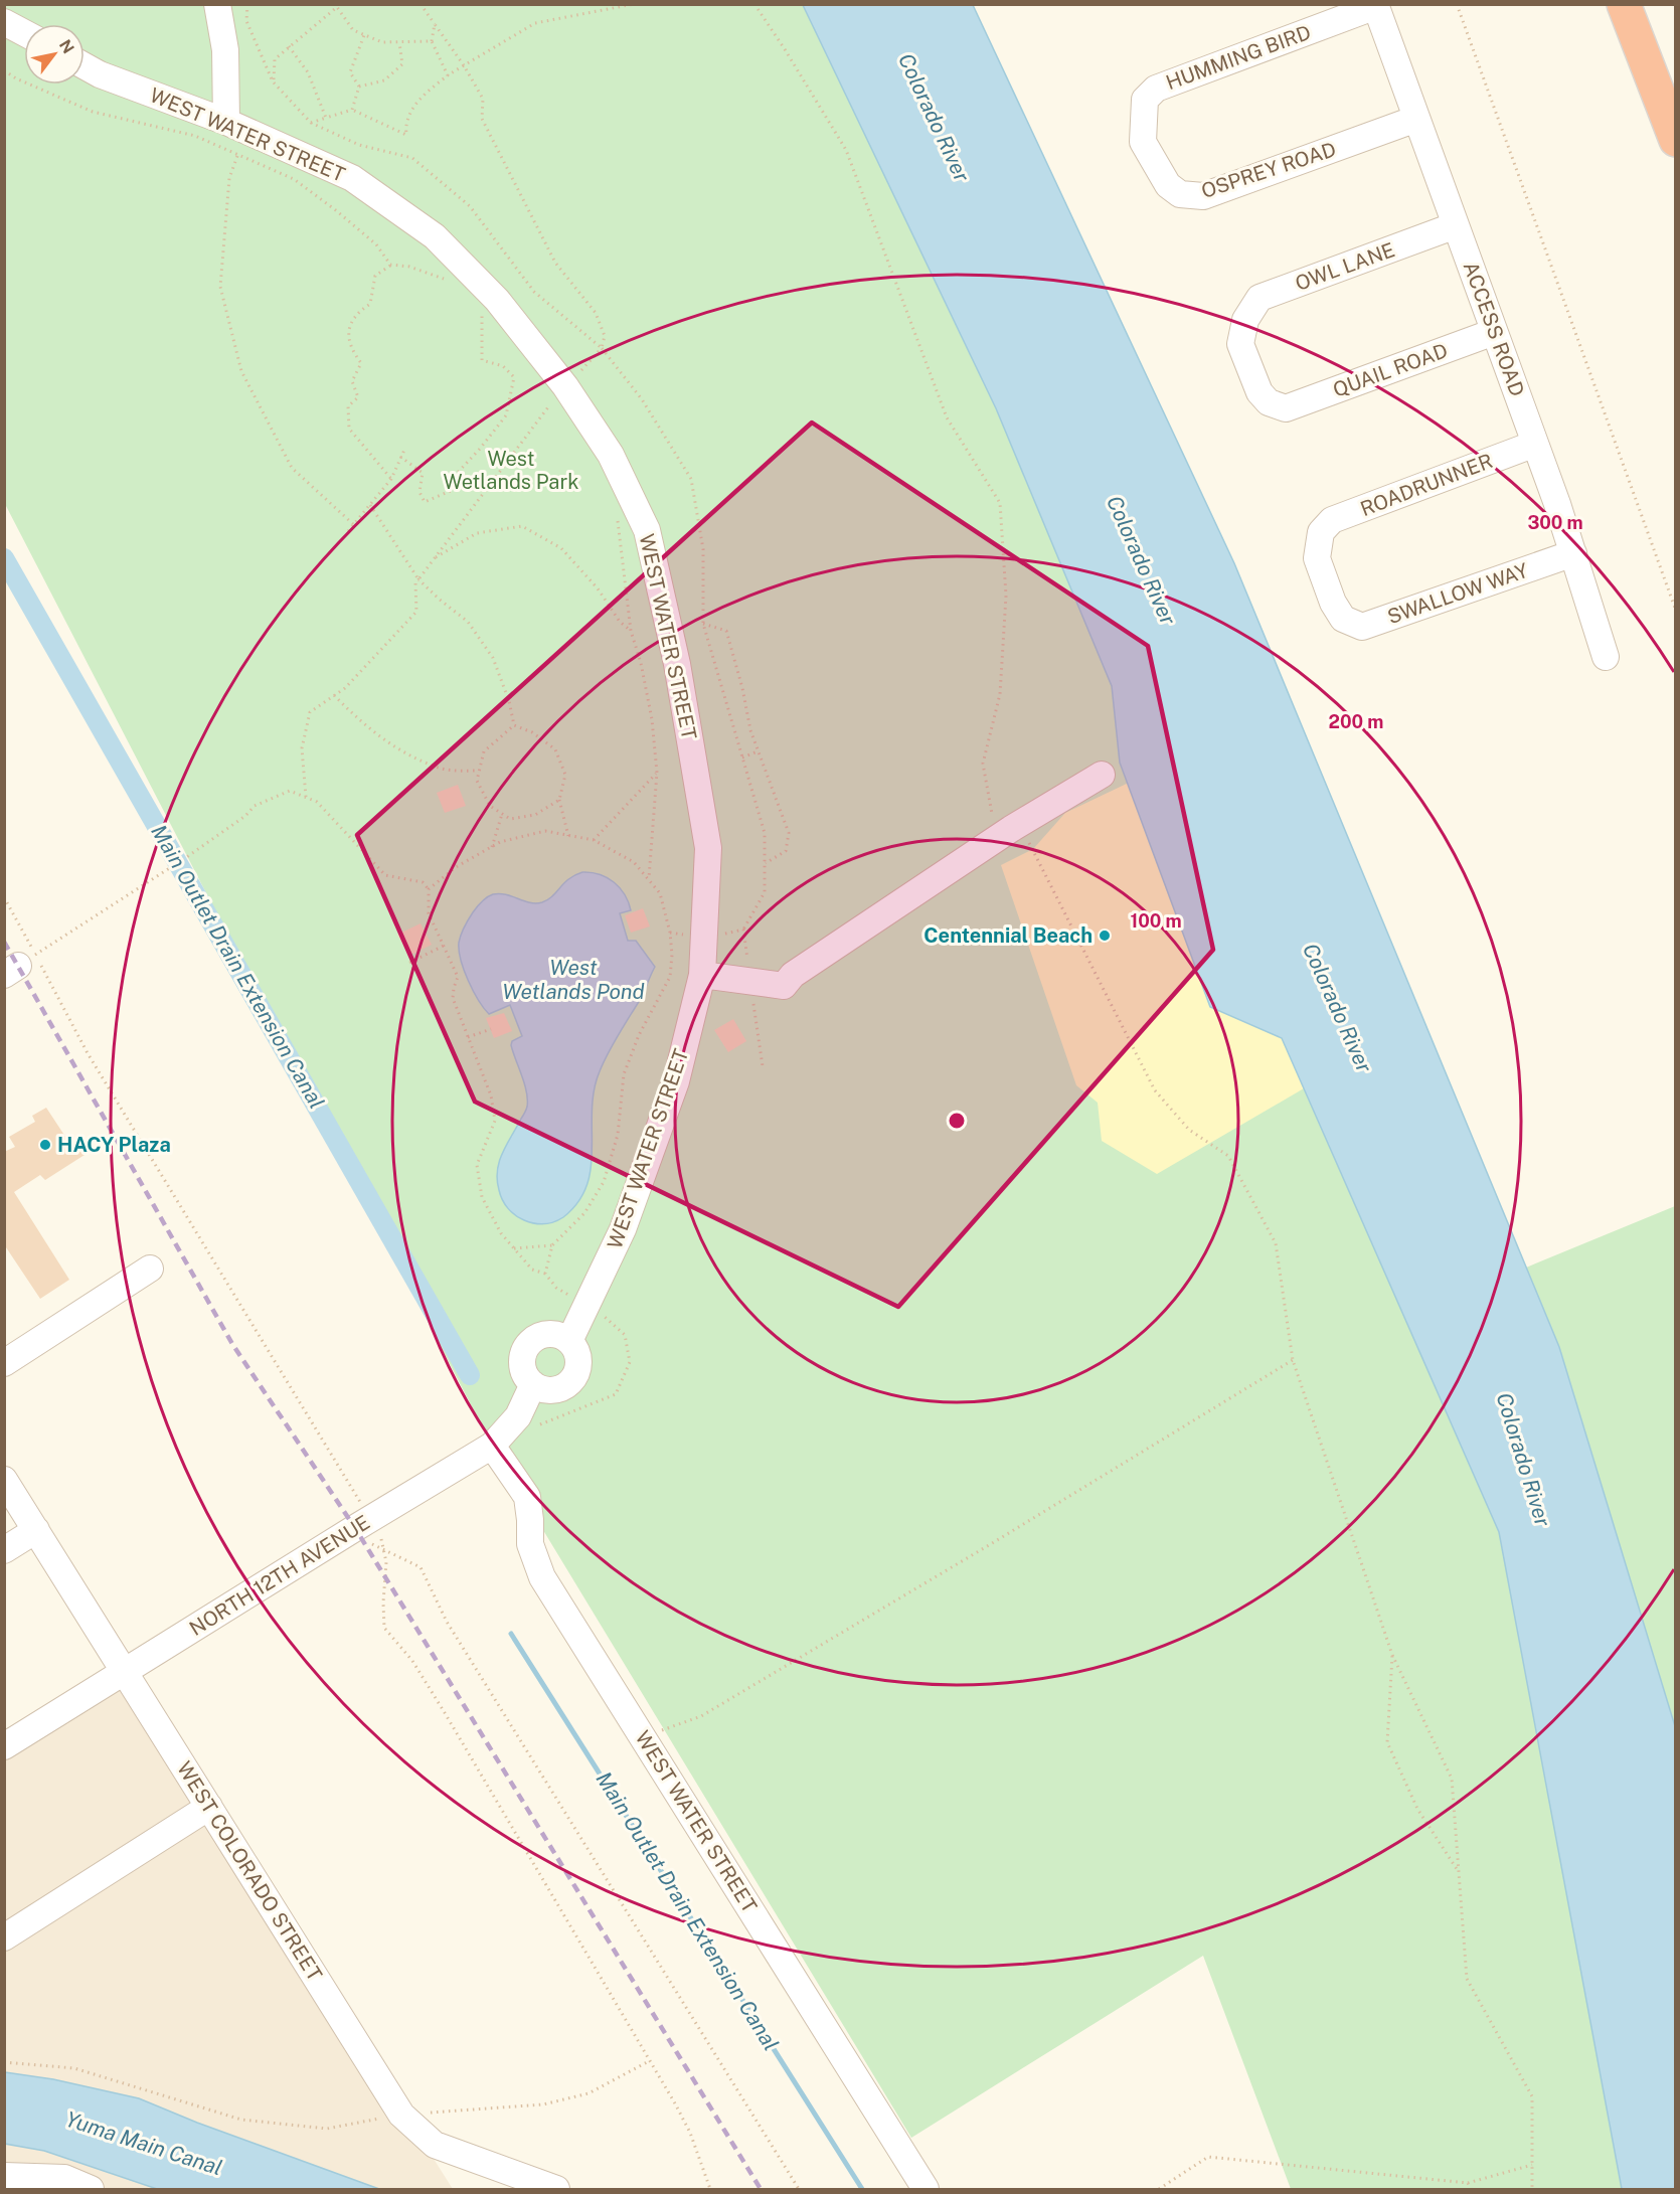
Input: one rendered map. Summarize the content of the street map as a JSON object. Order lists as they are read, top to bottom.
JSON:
{
  "streets": {
    "street": [
      "HUMMING BIRD",
      "WEST WATER STREET",
      "OSPREY ROAD",
      "OWL LANE",
      "ACCESS ROAD",
      "QUAIL ROAD",
      "ROADRUNNER",
      "SWALLOW WAY",
      "NORTH 12TH AVENUE",
      "WEST COLORADO STREET"
    ]
  },
  "crossings": [
    ["HUMMING BIRD", "OSPREY ROAD"],
    ["HUMMING BIRD", "ACCESS ROAD"],
    ["WEST WATER STREET", "NORTH 12TH AVENUE"],
    ["OSPREY ROAD", "ACCESS ROAD"],
    ["OWL LANE", "ACCESS ROAD"],
    ["OWL LANE", "QUAIL ROAD"],
    ["ACCESS ROAD", "QUAIL ROAD"],
    ["ACCESS ROAD", "ROADRUNNER"],
    ["ACCESS ROAD", "SWALLOW WAY"],
    ["ROADRUNNER", "SWALLOW WAY"],
    ["NORTH 12TH AVENUE", "WEST COLORADO STREET"]
  ],
  "water": [
    "Colorado River",
    "Main Outlet Drain Extension Canal",
    "West Wetlands Pond",
    "Yuma Main Canal"
  ],
  "parks": ["West Wetlands Park"],
  "places": ["Centennial Beach", "HACY Plaza"],
  "north": "top right",
  "rings": ["300 m", "200 m", "100 m"]
}
